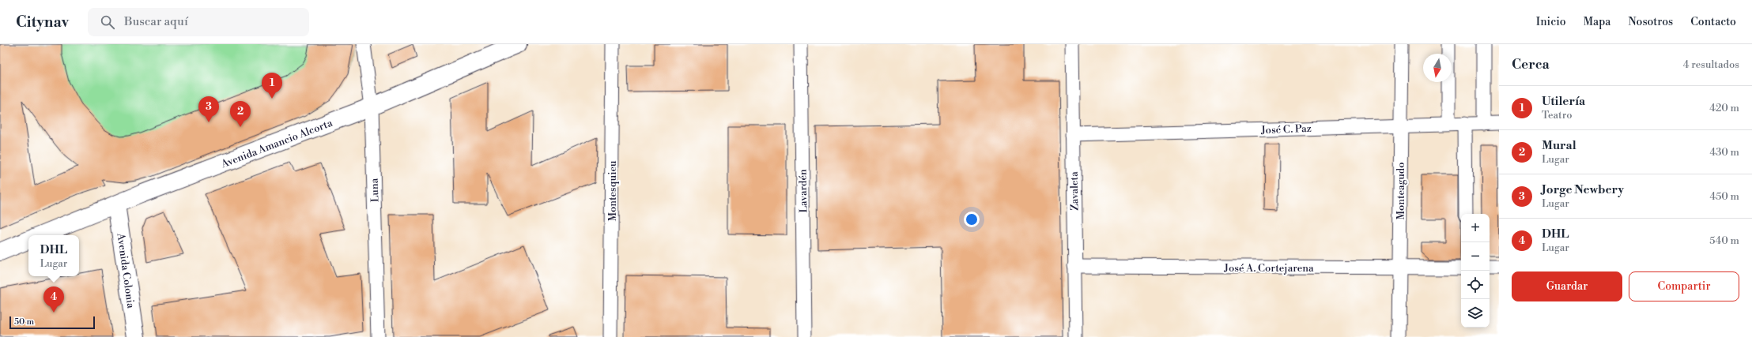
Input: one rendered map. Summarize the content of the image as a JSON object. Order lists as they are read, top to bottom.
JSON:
{
  "streets": {
    "main road": ["Avenida Amancio Alcorta", "Avenida Colonia"],
    "street": [
      "José C. Paz",
      "Luna",
      "Montesquieu",
      "Lavardén",
      "Zavaleta",
      "Monteagudo",
      "José A. Cortejarena"
    ]
  },
  "crossings": [
    ["José C. Paz", "Zavaleta"],
    ["José C. Paz", "Monteagudo"],
    ["Avenida Amancio Alcorta", "Luna"],
    ["Avenida Amancio Alcorta", "Avenida Colonia"],
    ["Zavaleta", "José A. Cortejarena"],
    ["Monteagudo", "José A. Cortejarena"]
  ],
  "scale_bar": "50 m",
  "north": "bottom",
  "page": {
    "header": "Citynav",
    "search": "Buscar aquí",
    "nav": [
      "Inicio",
      "Mapa",
      "Nosotros",
      "Contacto"
    ],
    "heading": ["Cerca", "4 resultados"],
    "pins": [
      "1",
      "3",
      "2",
      "4"
    ],
    "list": [
      {
        "mark": "1",
        "name": "Utilería",
        "note": "Teatro",
        "value": "420 m"
      },
      {
        "mark": "2",
        "name": "Mural",
        "note": "Lugar",
        "value": "430 m"
      },
      {
        "mark": "3",
        "name": "Jorge Newbery",
        "note": "Lugar",
        "value": "450 m"
      },
      {
        "mark": "4",
        "name": "DHL",
        "note": "Lugar",
        "value": "540 m"
      }
    ],
    "map_buttons": ["+", "−"],
    "popup": ["DHL", "Lugar"],
    "buttons": ["Guardar", "Compartir"],
    "scale": "50 m"
  }
}
